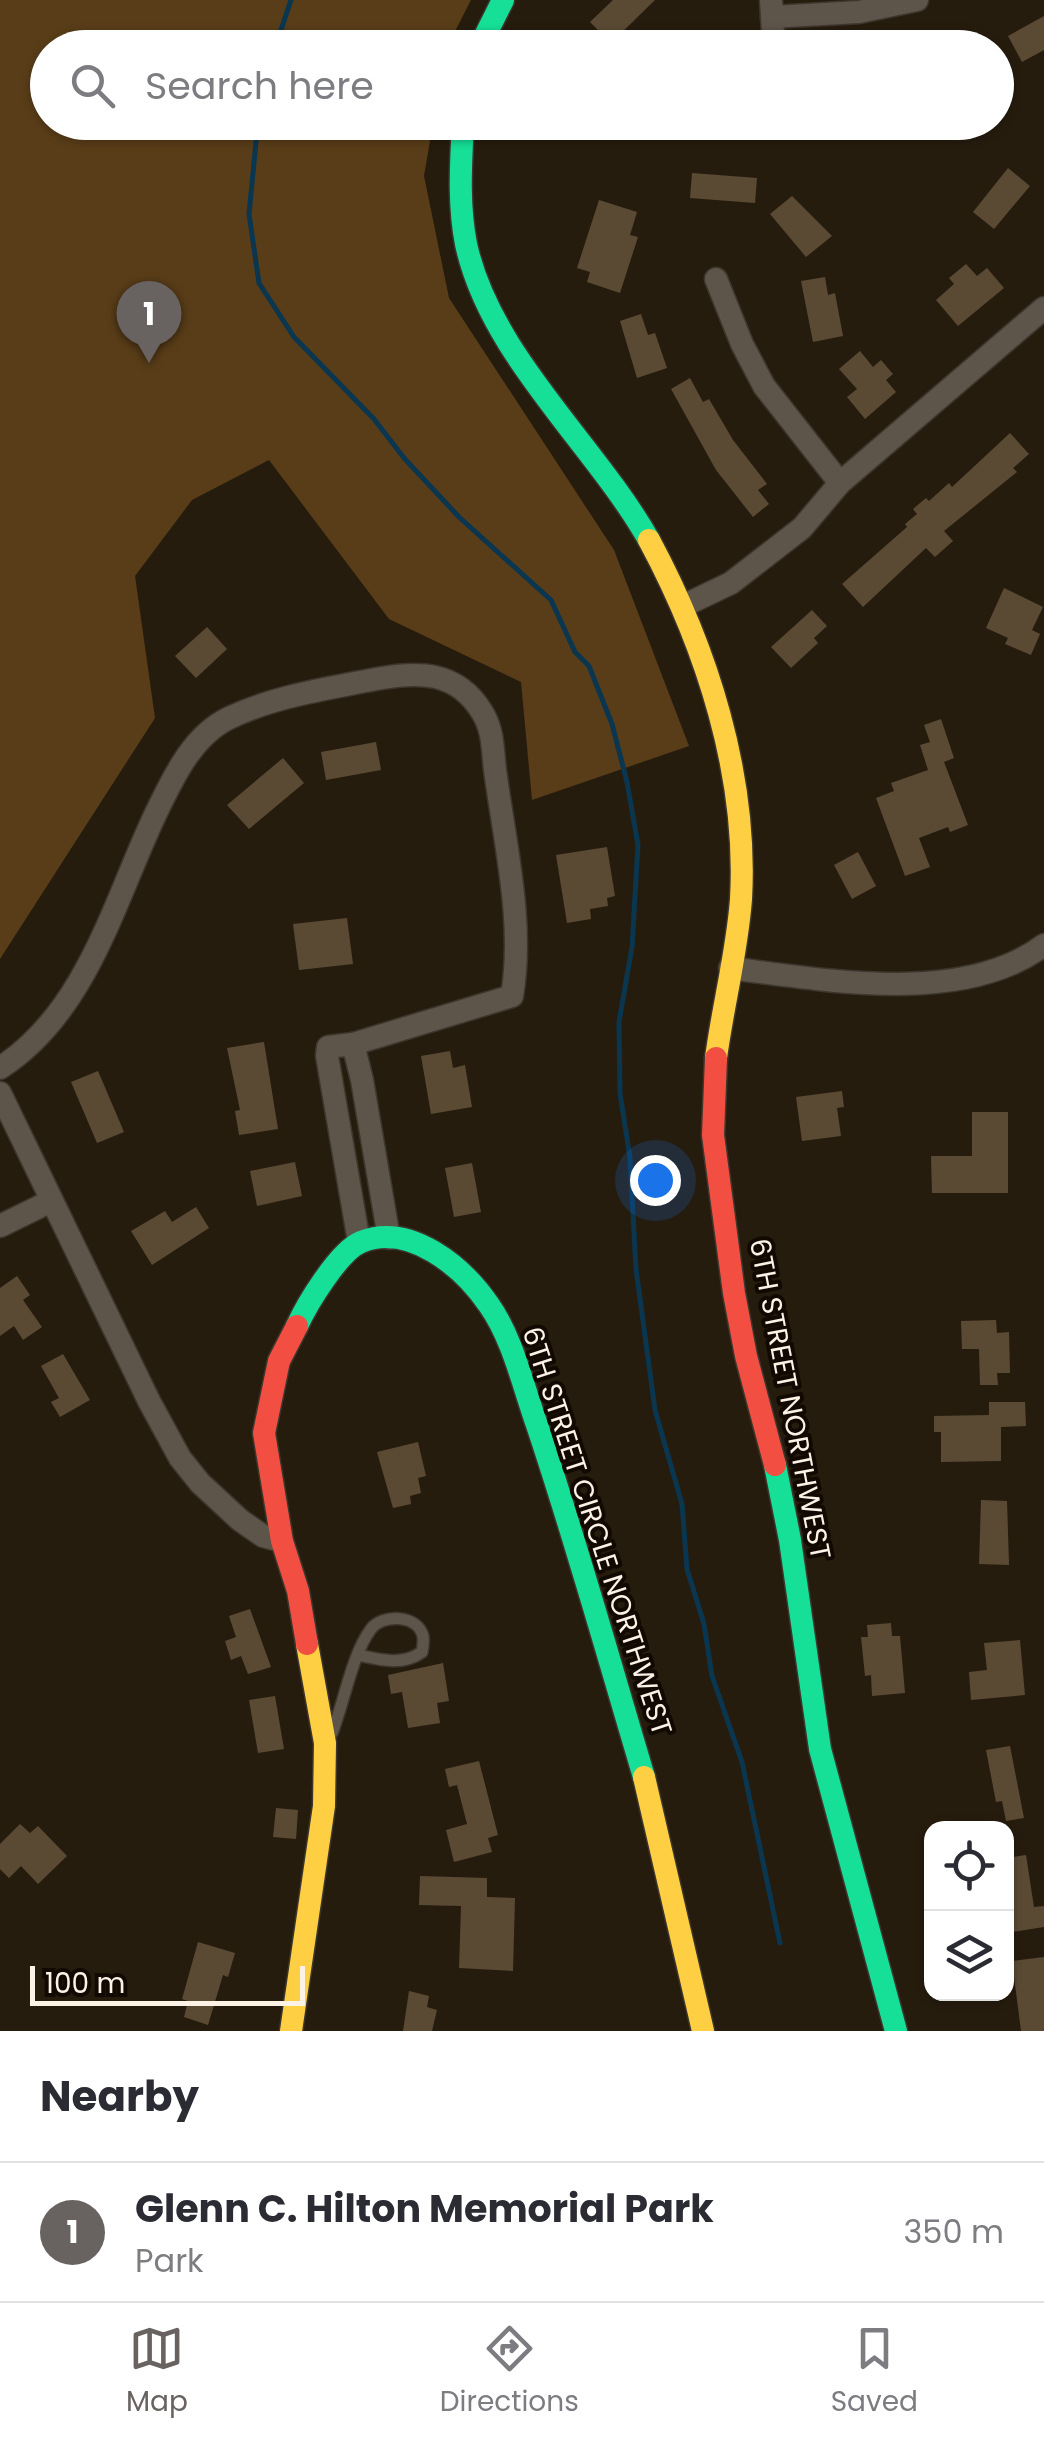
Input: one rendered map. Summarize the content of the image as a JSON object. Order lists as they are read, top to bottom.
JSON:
{
  "streets": {
    "street": ["6TH STREET NORTHWEST", "6TH STREET CIRCLE NORTHWEST"]
  },
  "scale_bar": "100 m",
  "page": {
    "search": "Search here",
    "pins": "1",
    "scale": "100 m",
    "heading": "Nearby",
    "list": [
      {
        "mark": "1",
        "name": "Glenn C. Hilton Memorial Park",
        "note": "Park",
        "value": "350 m"
      }
    ],
    "nav": ["Map", "Directions", "Saved"]
  }
}
